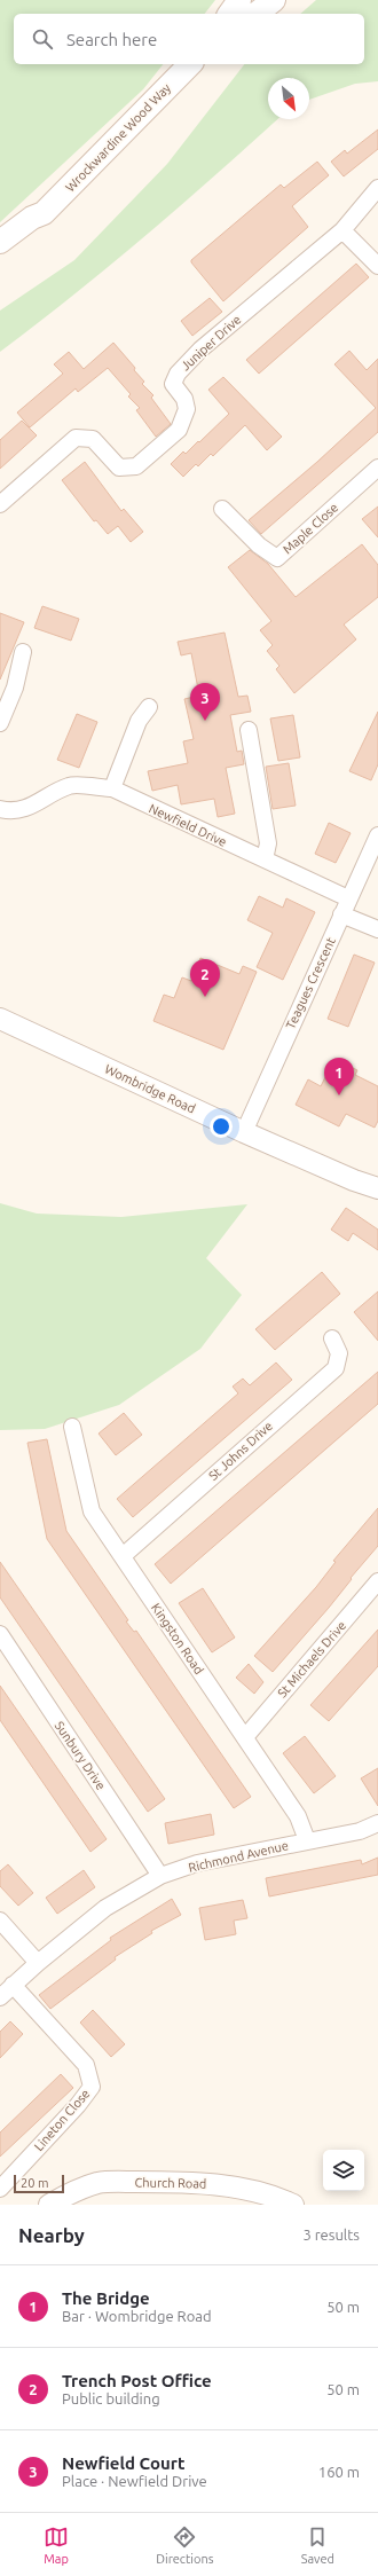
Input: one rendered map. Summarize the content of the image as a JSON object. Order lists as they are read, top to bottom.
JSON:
{
  "streets": {
    "main road": ["Wrockwardine Wood Way"],
    "street": [
      "Juniper Drive",
      "Maple Close",
      "Newfield Drive",
      "Teagues Crescent",
      "Wombridge Road",
      "St Johns Drive",
      "Kingston Road",
      "St Michaels Drive",
      "Sunbury Drive",
      "Richmond Avenue",
      "Lineton Close",
      "Church Road"
    ]
  },
  "crossings": [
    ["Newfield Drive", "Teagues Crescent"],
    ["Teagues Crescent", "Wombridge Road"],
    ["St Johns Drive", "Kingston Road"],
    ["Kingston Road", "St Michaels Drive"],
    ["Kingston Road", "Richmond Avenue"],
    ["Sunbury Drive", "Richmond Avenue"],
    ["Richmond Avenue", "Lineton Close"]
  ],
  "scale_bar": "20 m",
  "north": "bottom right",
  "page": {
    "search": "Search here",
    "pins": ["3", "2", "1"],
    "scale": "20 m",
    "heading": ["Nearby", "3 results"],
    "list": [
      {
        "mark": "1",
        "name": "The Bridge",
        "note": "Bar · Wombridge Road",
        "value": "50 m"
      },
      {
        "mark": "2",
        "name": "Trench Post Office",
        "note": "Public building",
        "value": "50 m"
      },
      {
        "mark": "3",
        "name": "Newfield Court",
        "note": "Place · Newfield Drive",
        "value": "160 m"
      }
    ],
    "nav": ["Map", "Directions", "Saved"]
  }
}
